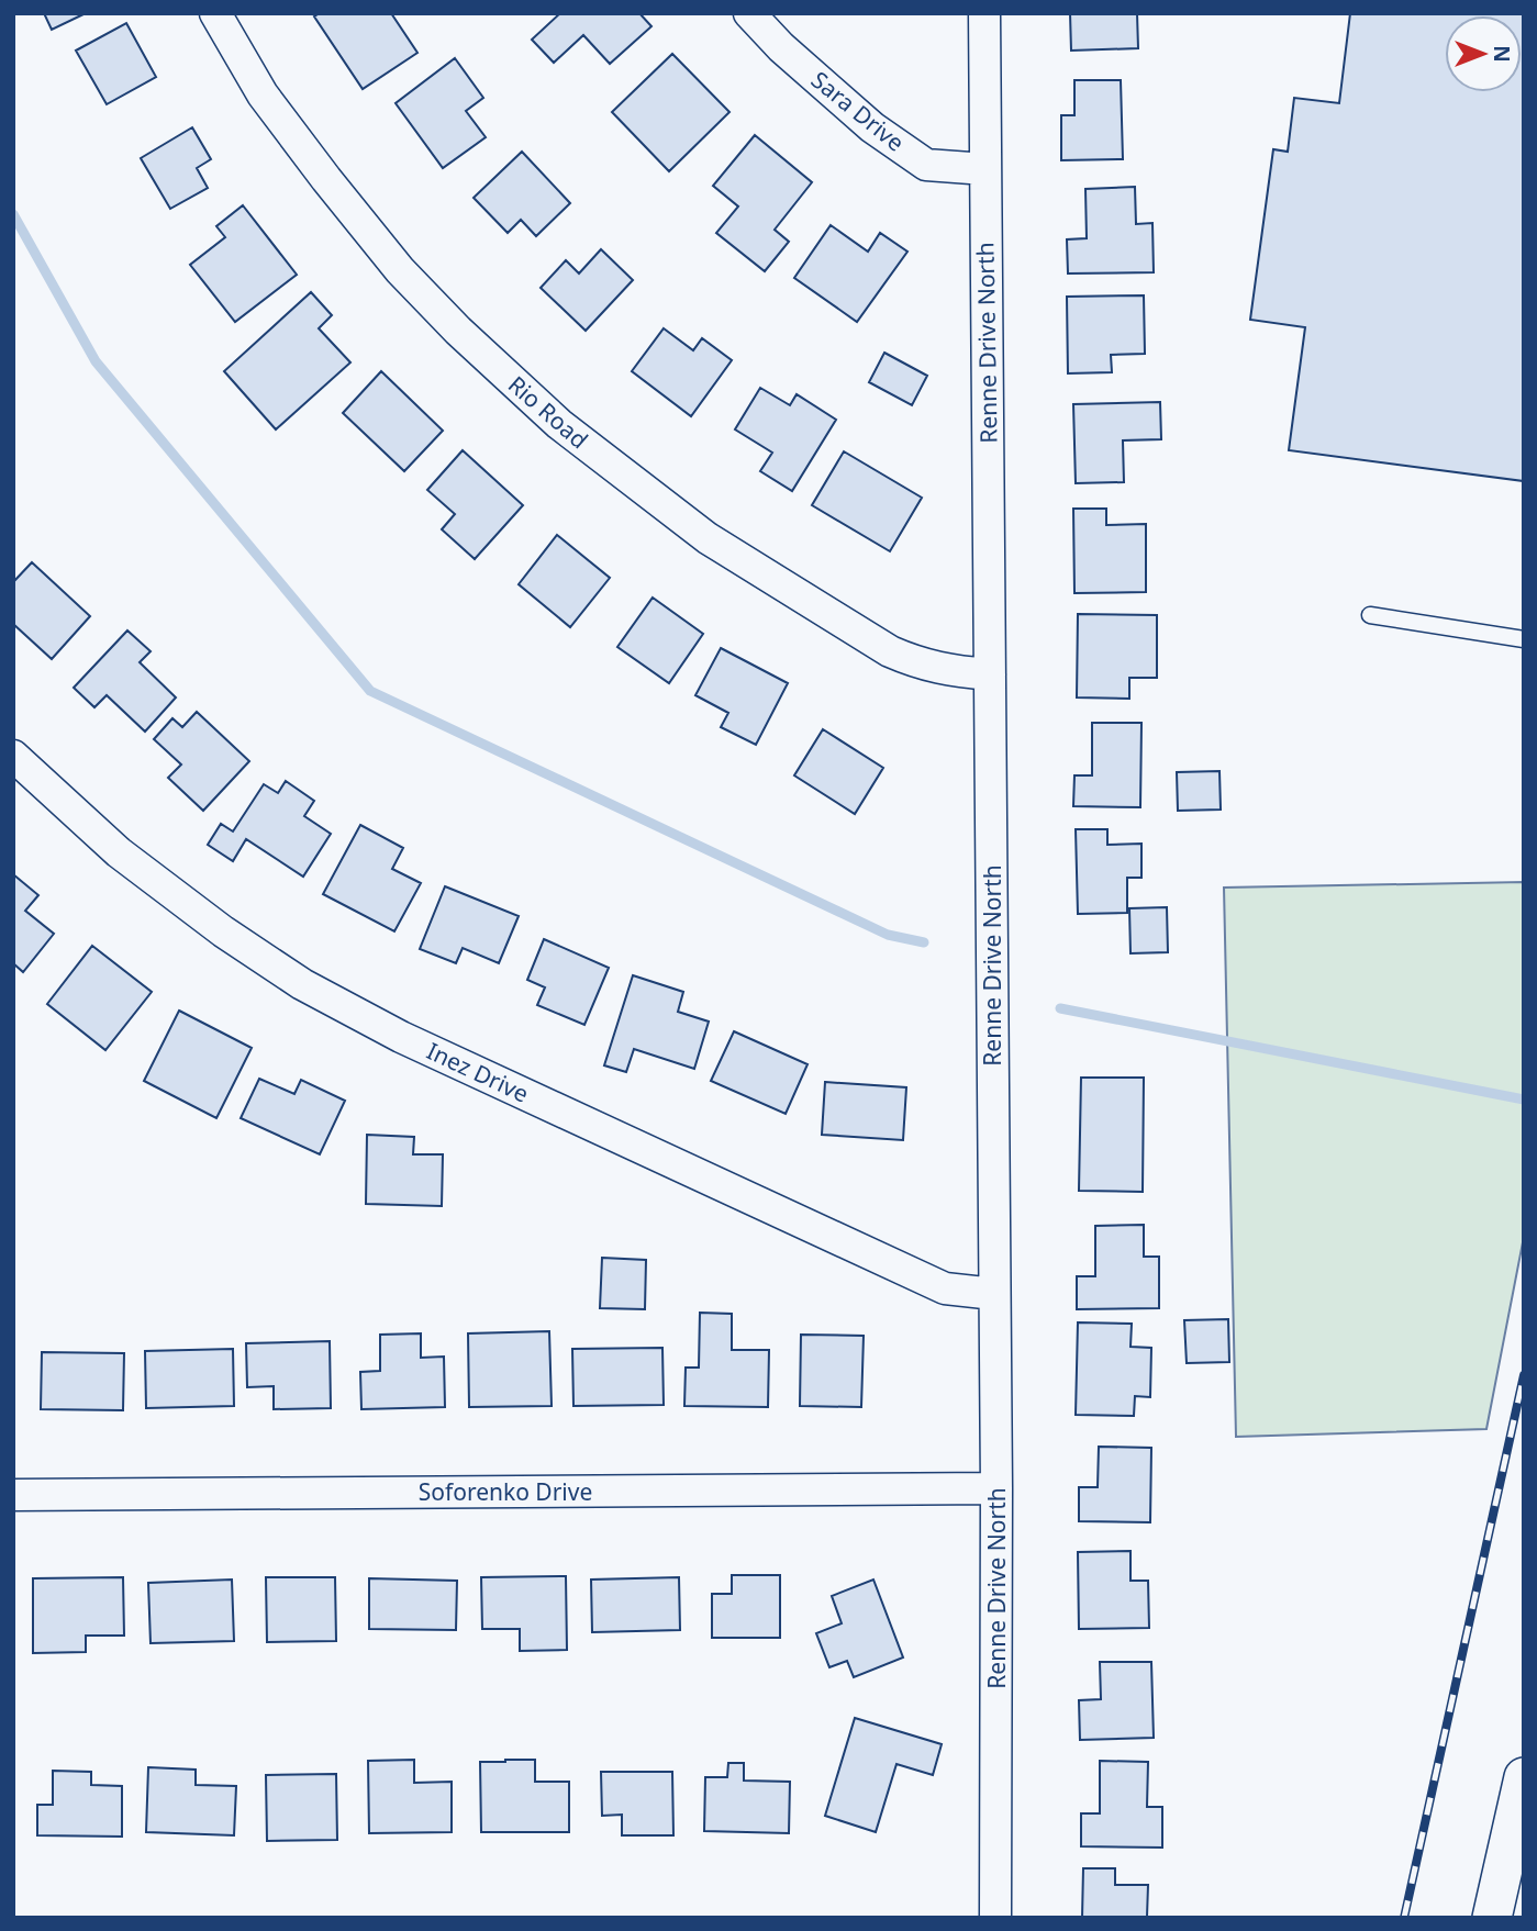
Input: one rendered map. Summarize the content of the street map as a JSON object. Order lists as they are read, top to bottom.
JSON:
{
  "streets": {
    "street": [
      "Sara Drive",
      "Renne Drive North",
      "Rio Road",
      "Inez Drive",
      "Soforenko Drive"
    ]
  },
  "crossings": [
    ["Sara Drive", "Renne Drive North"],
    ["Renne Drive North", "Rio Road"],
    ["Renne Drive North", "Inez Drive"],
    ["Renne Drive North", "Soforenko Drive"]
  ],
  "north": "right"
}
